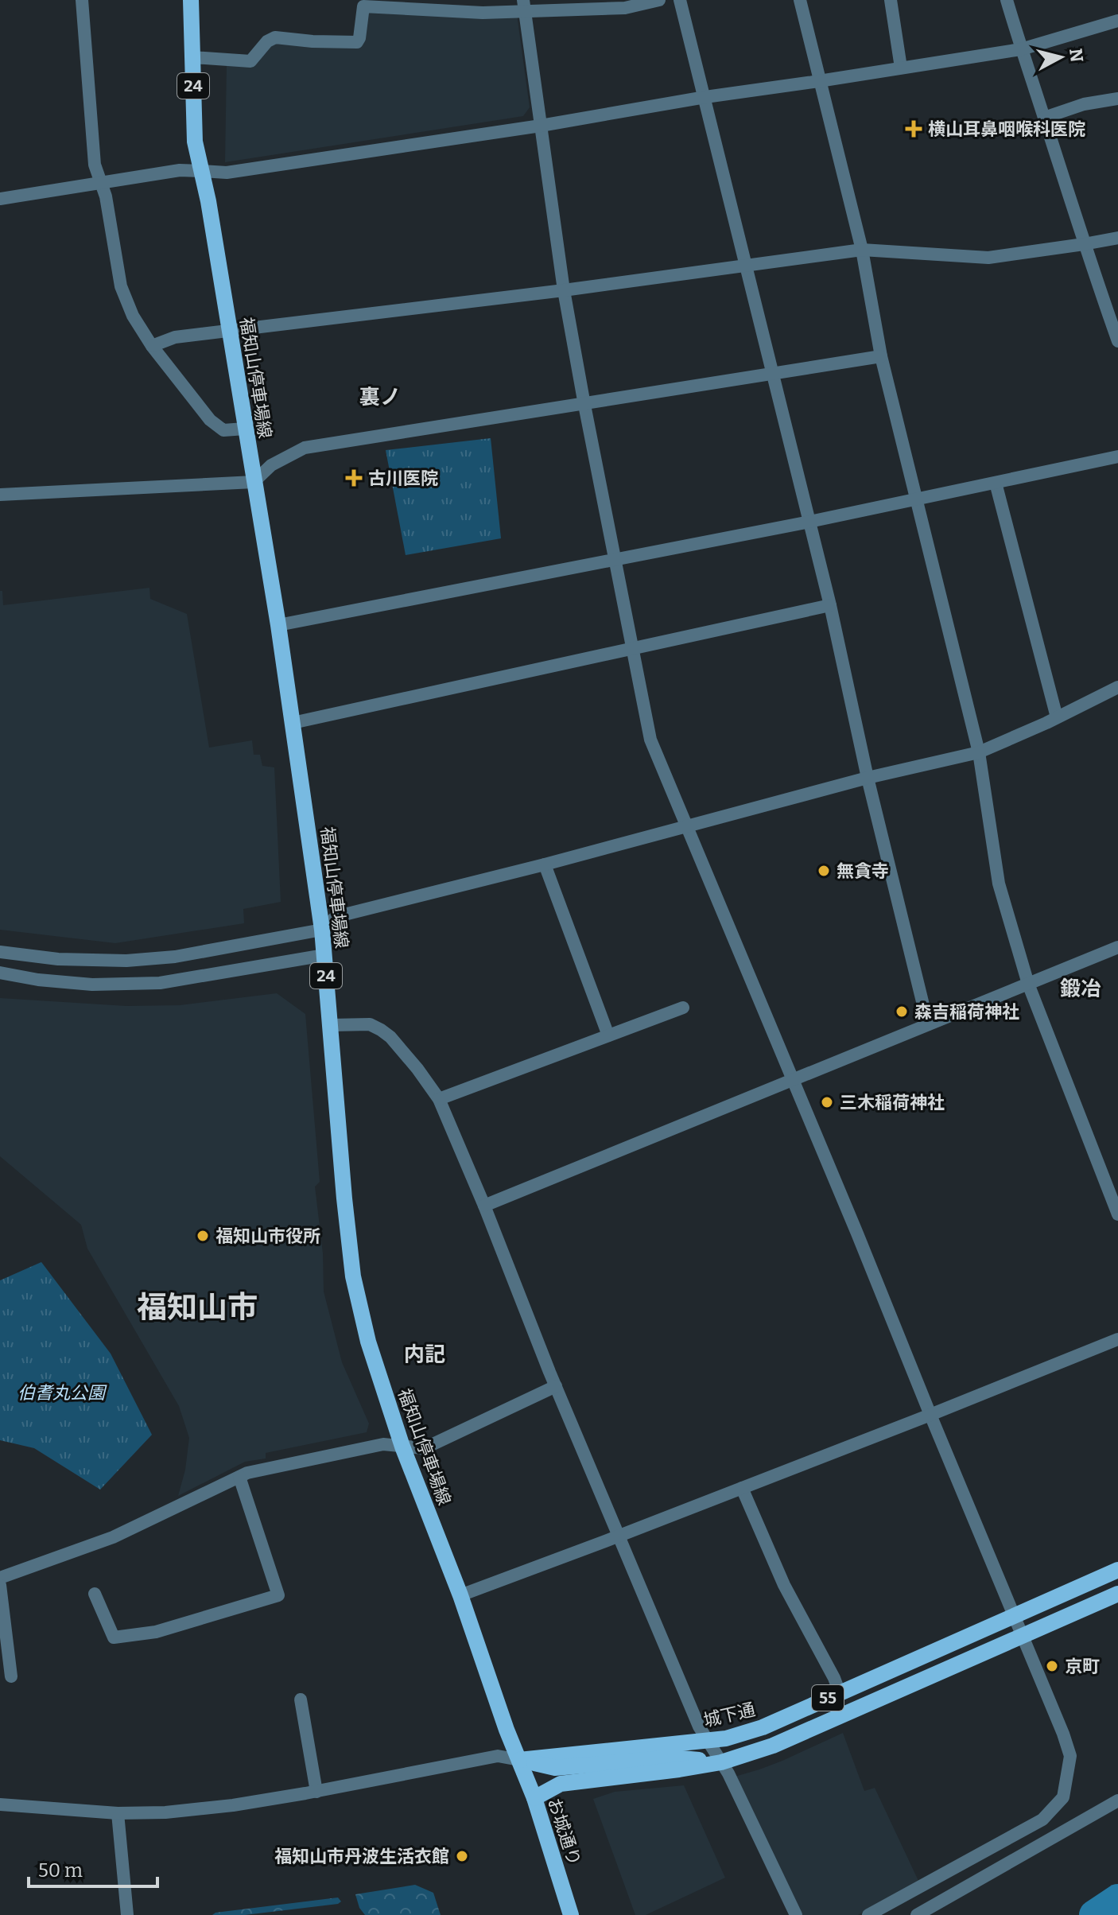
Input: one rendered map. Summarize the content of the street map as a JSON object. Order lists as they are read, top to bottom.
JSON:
{
  "streets": {
    "main road": [
      "24",
      "福知山停車場線",
      "55",
      "城下通",
      "お城通り"
    ]
  },
  "crossings": [
    ["福知山停車場線", "55"],
    ["福知山停車場線", "城下通"],
    ["福知山停車場線", "お城通り"],
    ["55", "城下通"],
    ["55", "お城通り"],
    ["城下通", "お城通り"]
  ],
  "districts": [
    "裏ノ",
    "鍛冶",
    "福知山市",
    "内記"
  ],
  "parks": ["伯耆丸公園"],
  "places": {
    "health": ["横山耳鼻咽喉科医院", "古川医院"],
    "other": [
      "無貪寺",
      "森吉稲荷神社",
      "三木稲荷神社",
      "福知山市役所",
      "京町",
      "福知山市丹波生活衣館"
    ]
  },
  "scale_bar": "50 m",
  "north": "right"
}
